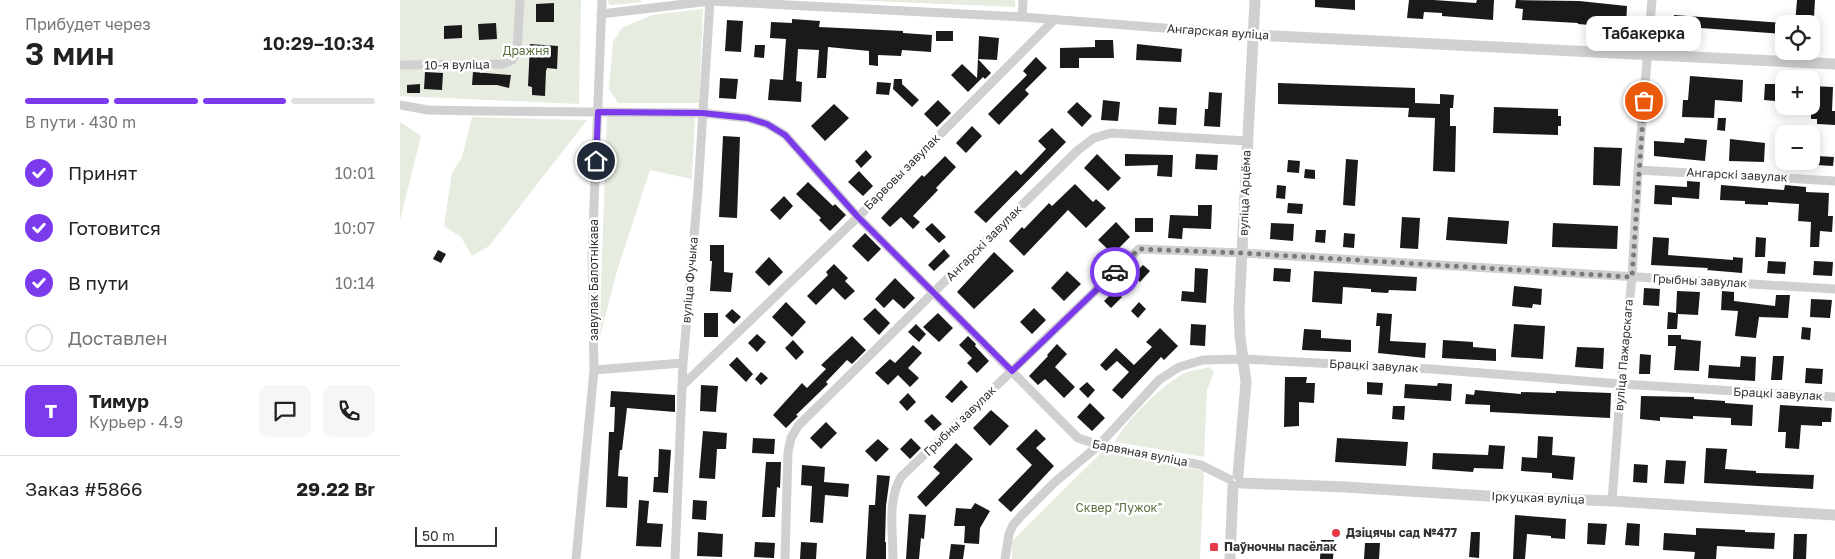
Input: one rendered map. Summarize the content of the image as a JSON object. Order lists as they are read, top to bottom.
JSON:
{
  "streets": {
    "street": [
      "Ангарская вуліца",
      "10-я вуліца",
      "Барвовы завулак",
      "Ангарскі завулак",
      "вуліца Арцёма",
      "завулак Балотнікава",
      "вуліца Фучыка",
      "Грыбны завулак",
      "вуліца Пажарскага",
      "Брацкі завулак",
      "Барвяная вуліца",
      "Іркуцкая вуліца"
    ]
  },
  "crossings": [
    ["Ангарская вуліца", "Барвовы завулак"],
    ["Ангарская вуліца", "вуліца Арцёма"],
    ["Ангарская вуліца", "завулак Балотнікава"],
    ["Ангарская вуліца", "вуліца Фучыка"],
    ["Ангарская вуліца", "вуліца Пажарскага"],
    ["Барвовы завулак", "вуліца Фучыка"],
    ["Барвовы завулак", "Барвяная вуліца"],
    ["Ангарскі завулак", "вуліца Арцёма"],
    ["Ангарскі завулак", "вуліца Пажарскага"],
    ["Ангарскі завулак", "Барвяная вуліца"],
    ["вуліца Арцёма", "Грыбны завулак"],
    ["вуліца Арцёма", "Брацкі завулак"],
    ["вуліца Арцёма", "Барвяная вуліца"],
    ["вуліца Арцёма", "Іркуцкая вуліца"],
    ["завулак Балотнікава", "Барвяная вуліца"],
    ["вуліца Фучыка", "Барвяная вуліца"],
    ["Грыбны завулак", "вуліца Пажарскага"],
    ["Грыбны завулак", "Барвяная вуліца"],
    ["вуліца Пажарскага", "Брацкі завулак"],
    ["вуліца Пажарскага", "Іркуцкая вуліца"],
    ["Брацкі завулак", "Барвяная вуліца"],
    ["Барвяная вуліца", "Іркуцкая вуліца"]
  ],
  "parks": ["Дражня", "Сквер \"Лужок\""],
  "places": {
    "other": ["Табакерка", "Дзіцячы сад №477"],
    "transit": ["Паўночны пасёлак"]
  },
  "scale_bar": "50 m",
  "page": {
    "heading": ["3 мин", "Прибудет через", "10:29–10:34"],
    "panel": [
      "Тимур",
      "Курьер · 4.9",
      "Заказ #5866",
      "29.22 Br"
    ],
    "map_buttons": ["+", "−"],
    "bubble": "Табакерка",
    "bar": "В пути · 430 m",
    "list": [
      ["Принят", "10:01"],
      ["Готовится", "10:07"],
      ["В пути", "10:14"],
      "Доставлен"
    ],
    "round": "Т",
    "scale": "50 m"
  }
}
